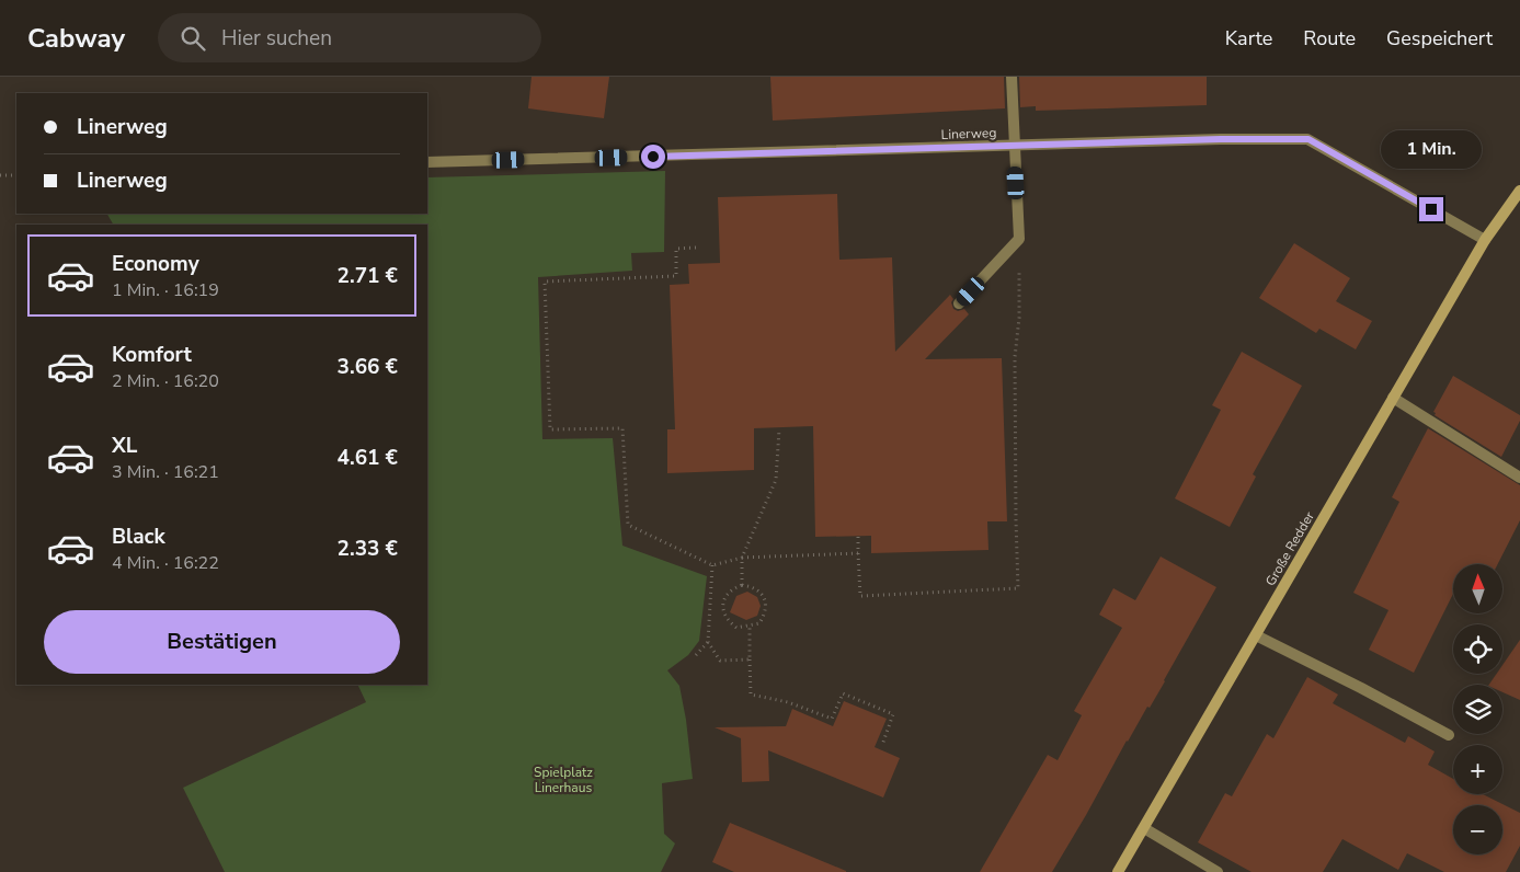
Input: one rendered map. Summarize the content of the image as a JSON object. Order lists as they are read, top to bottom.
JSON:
{
  "streets": {
    "street": ["Linerweg", "Große Redder"]
  },
  "crossings": [
    ["Linerweg", "Große Redder"]
  ],
  "parks": ["Spielplatz Linerhaus"],
  "north": "top",
  "page": {
    "header": "Cabway",
    "search": "Hier suchen",
    "nav": ["Karte", "Route", "Gespeichert"],
    "banner": ["Linerweg", "Linerweg"],
    "bubble": "1 Min.",
    "list": [
      {
        "name": "Economy",
        "note": "1 Min. · 16:19",
        "value": "2.71 €"
      },
      {
        "name": "Komfort",
        "note": "2 Min. · 16:20",
        "value": "3.66 €"
      },
      {
        "name": "XL",
        "note": "3 Min. · 16:21",
        "value": "4.61 €"
      },
      {
        "name": "Black",
        "note": "4 Min. · 16:22",
        "value": "2.33 €"
      }
    ],
    "map_buttons": ["+", "−"],
    "buttons": "Bestätigen"
  }
}
